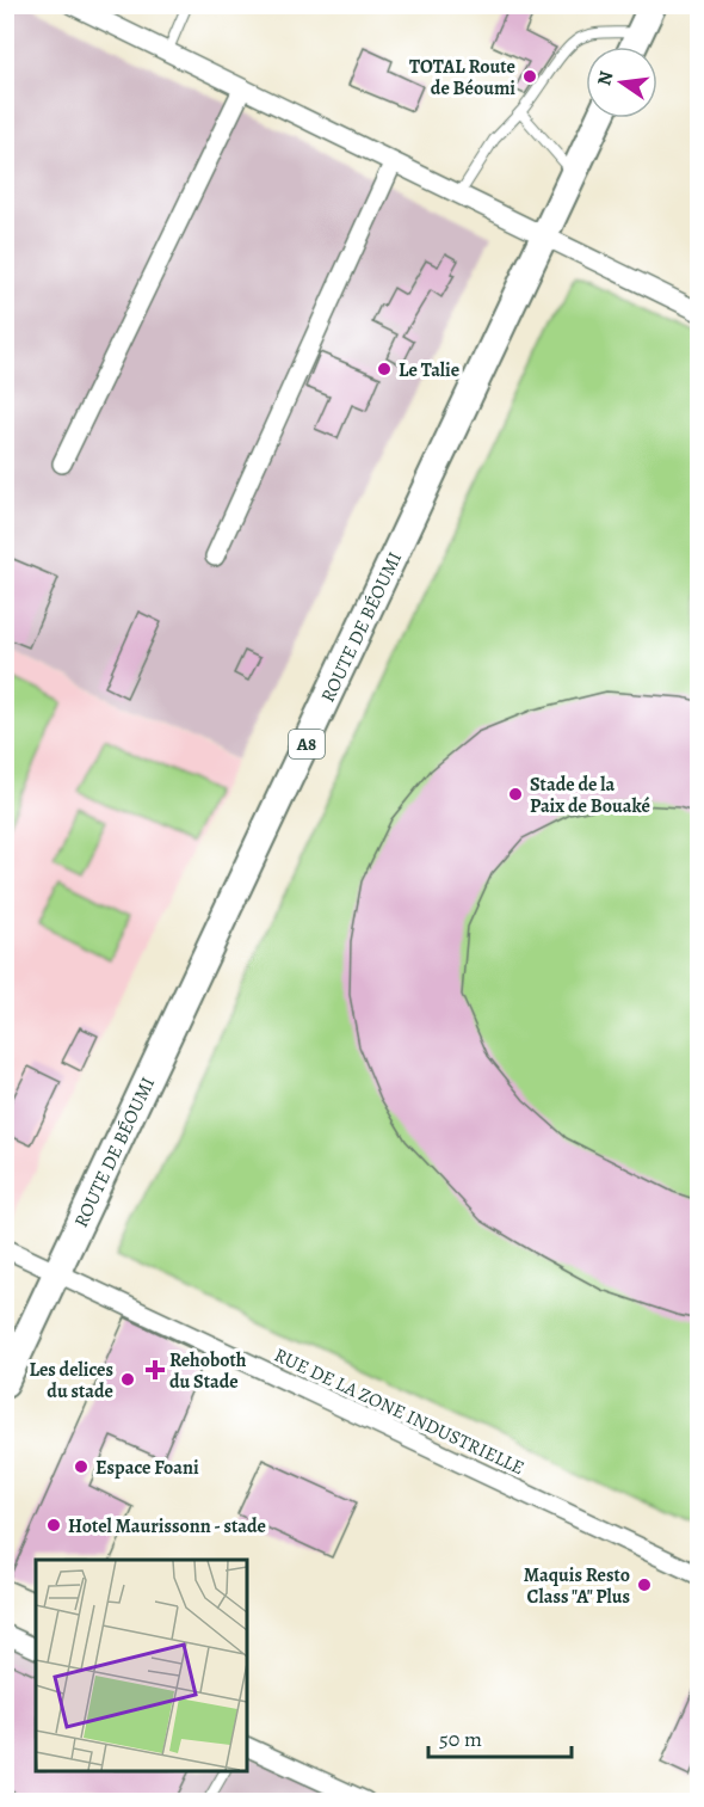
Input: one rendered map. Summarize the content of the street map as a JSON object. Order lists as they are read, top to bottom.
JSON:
{
  "streets": {
    "main road": ["ROUTE DE BÉOUMI", "A8"],
    "street": ["RUE DE LA ZONE INDUSTRIELLE"]
  },
  "crossings": [
    ["ROUTE DE BÉOUMI", "RUE DE LA ZONE INDUSTRIELLE"]
  ],
  "places": {
    "other": [
      "TOTAL Route de Béoumi",
      "Le Talie",
      "Stade de la Paix de Bouaké",
      "Les delices du stade",
      "Espace Foani",
      "Hotel Maurissonn - stade",
      "Maquis Resto Class \"A\" Plus"
    ],
    "health": ["Rehoboth du Stade"]
  },
  "scale_bar": "50 m",
  "north": "left"
}
